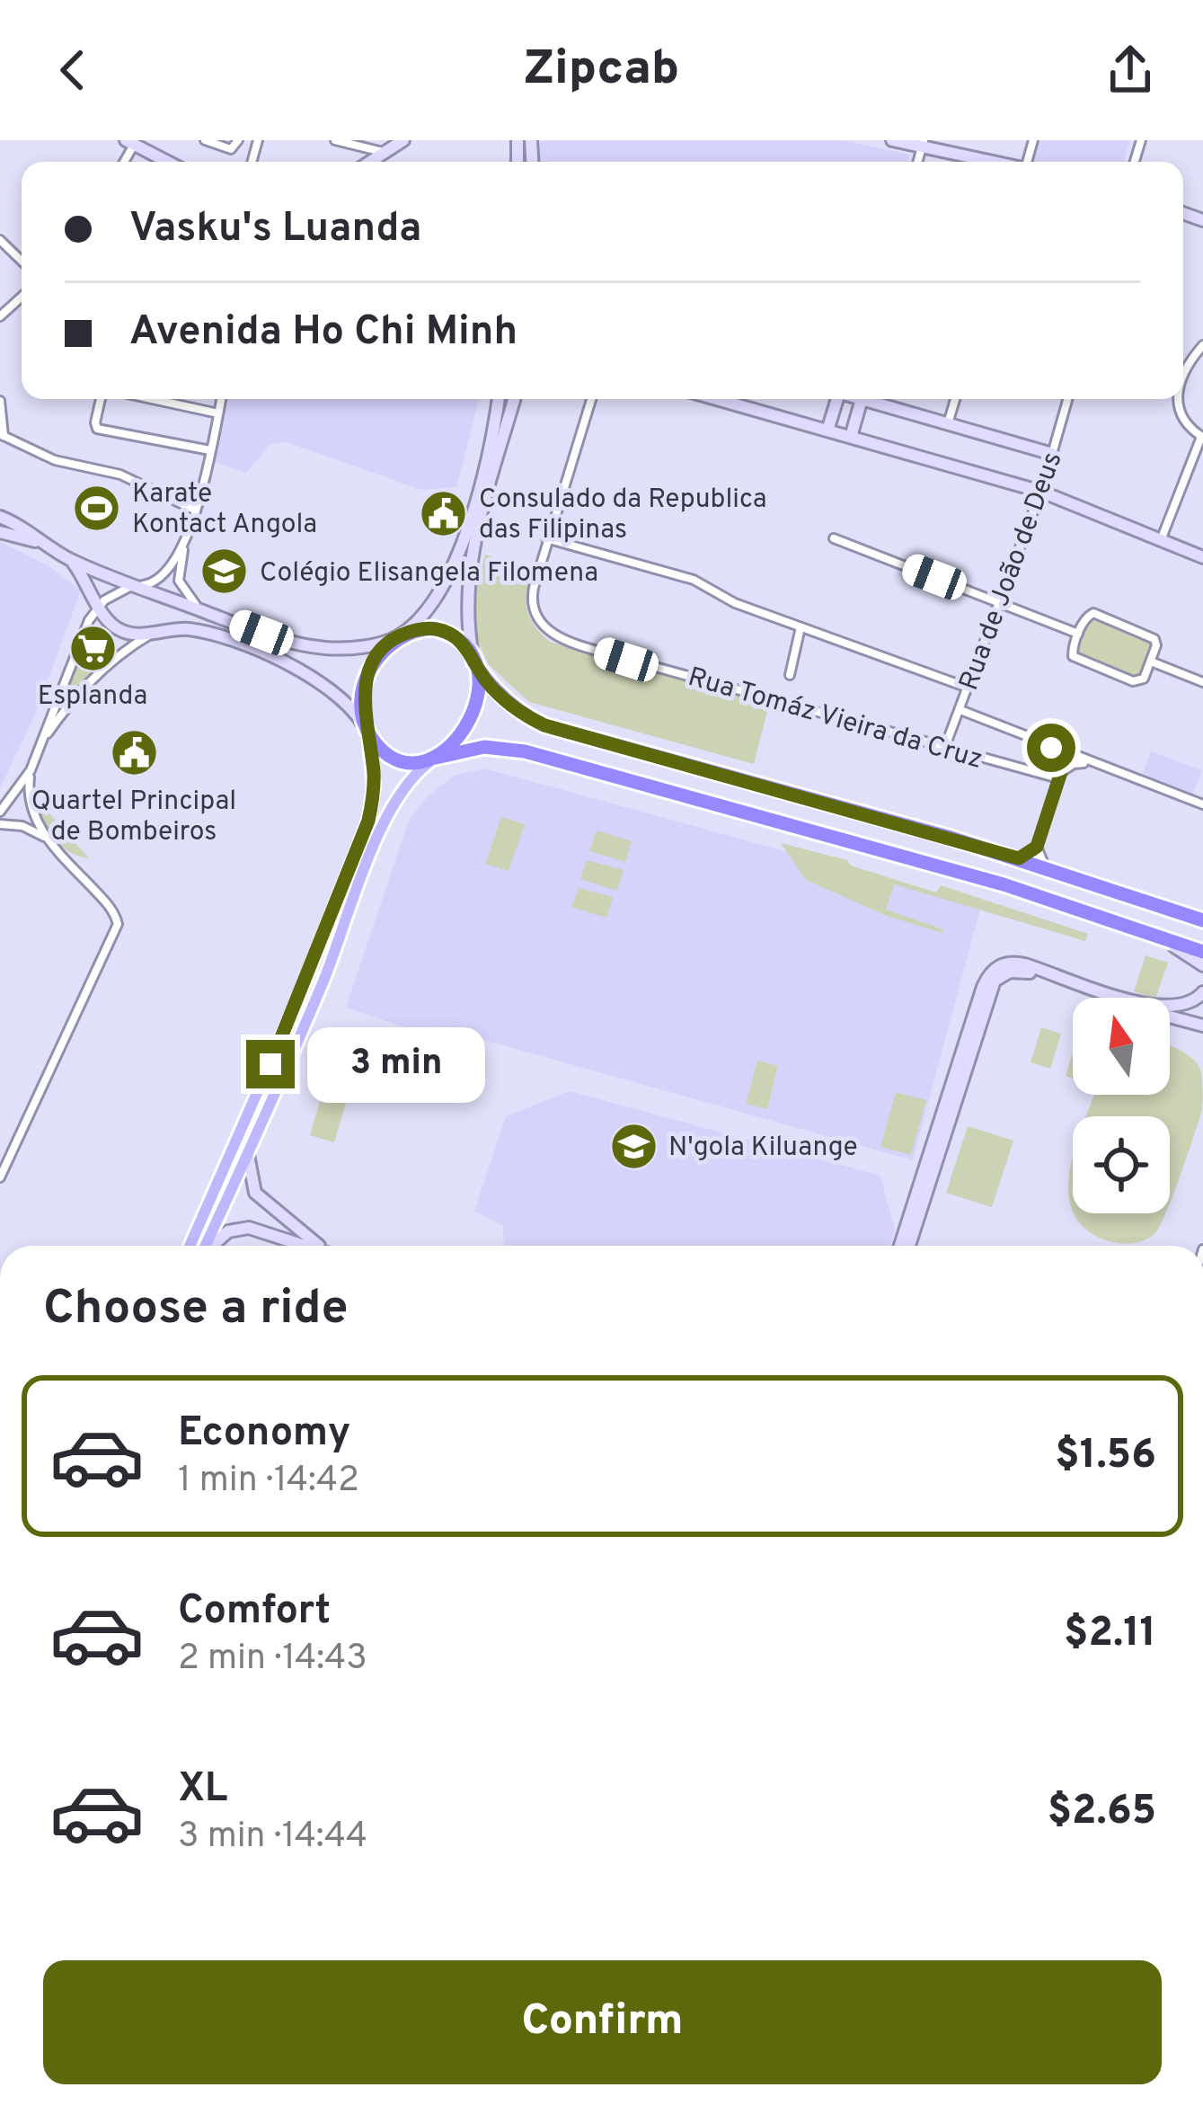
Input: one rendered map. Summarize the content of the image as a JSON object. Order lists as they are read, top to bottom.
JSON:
{
  "streets": {
    "street": ["Rua de João de Deus", "Rua Tomáz Vieira da Cruz"]
  },
  "crossings": [
    ["Rua de João de Deus", "Rua Tomáz Vieira da Cruz"]
  ],
  "places": {
    "sports": ["Karate Kontact Angola"],
    "public building": ["Consulado da Republica das Filipinas", "Quartel Principal de Bombeiros"],
    "school or university": ["Colégio Elisangela Filomena", "N'gola Kiluange"],
    "supermarket": ["Esplanda"]
  },
  "north": "top",
  "page": {
    "header": "Zipcab",
    "banner": ["Vasku's Luanda", "Avenida Ho Chi Minh"],
    "bubble": "3 min",
    "heading": "Choose a ride",
    "list": [
      {
        "name": "Economy",
        "note": "1 min · 14:42",
        "value": "$1.56"
      },
      {
        "name": "Comfort",
        "note": "2 min · 14:43",
        "value": "$2.11"
      },
      {
        "name": "XL",
        "note": "3 min · 14:44",
        "value": "$2.65"
      }
    ],
    "buttons": "Confirm"
  }
}
